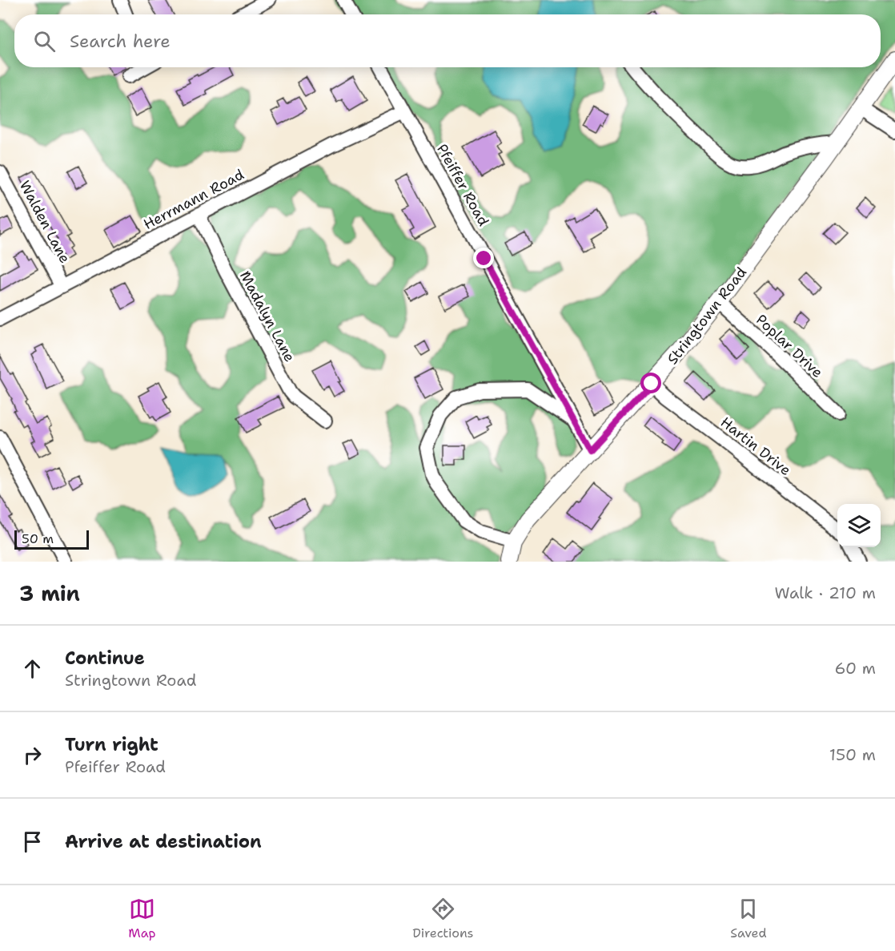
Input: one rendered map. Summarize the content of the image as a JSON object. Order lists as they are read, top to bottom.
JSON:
{
  "streets": {
    "main road": ["Stringtown Road"],
    "street": [
      "Pfeiffer Road",
      "Herrmann Road",
      "Walden Lane",
      "Madalyn Lane",
      "Poplar Drive",
      "Hartin Drive"
    ]
  },
  "crossings": [
    ["Pfeiffer Road", "Herrmann Road"],
    ["Pfeiffer Road", "Stringtown Road"],
    ["Herrmann Road", "Walden Lane"],
    ["Herrmann Road", "Madalyn Lane"],
    ["Stringtown Road", "Poplar Drive"],
    ["Stringtown Road", "Hartin Drive"]
  ],
  "scale_bar": "50 m",
  "page": {
    "search": "Search here",
    "scale": "50 m",
    "heading": ["3 min", "Walk · 210 m"],
    "list": [
      ["Continue", "Stringtown Road", "60 m"],
      ["Turn right", "Pfeiffer Road", "150 m"],
      "Arrive at destination"
    ],
    "nav": ["Map", "Directions", "Saved"]
  }
}
